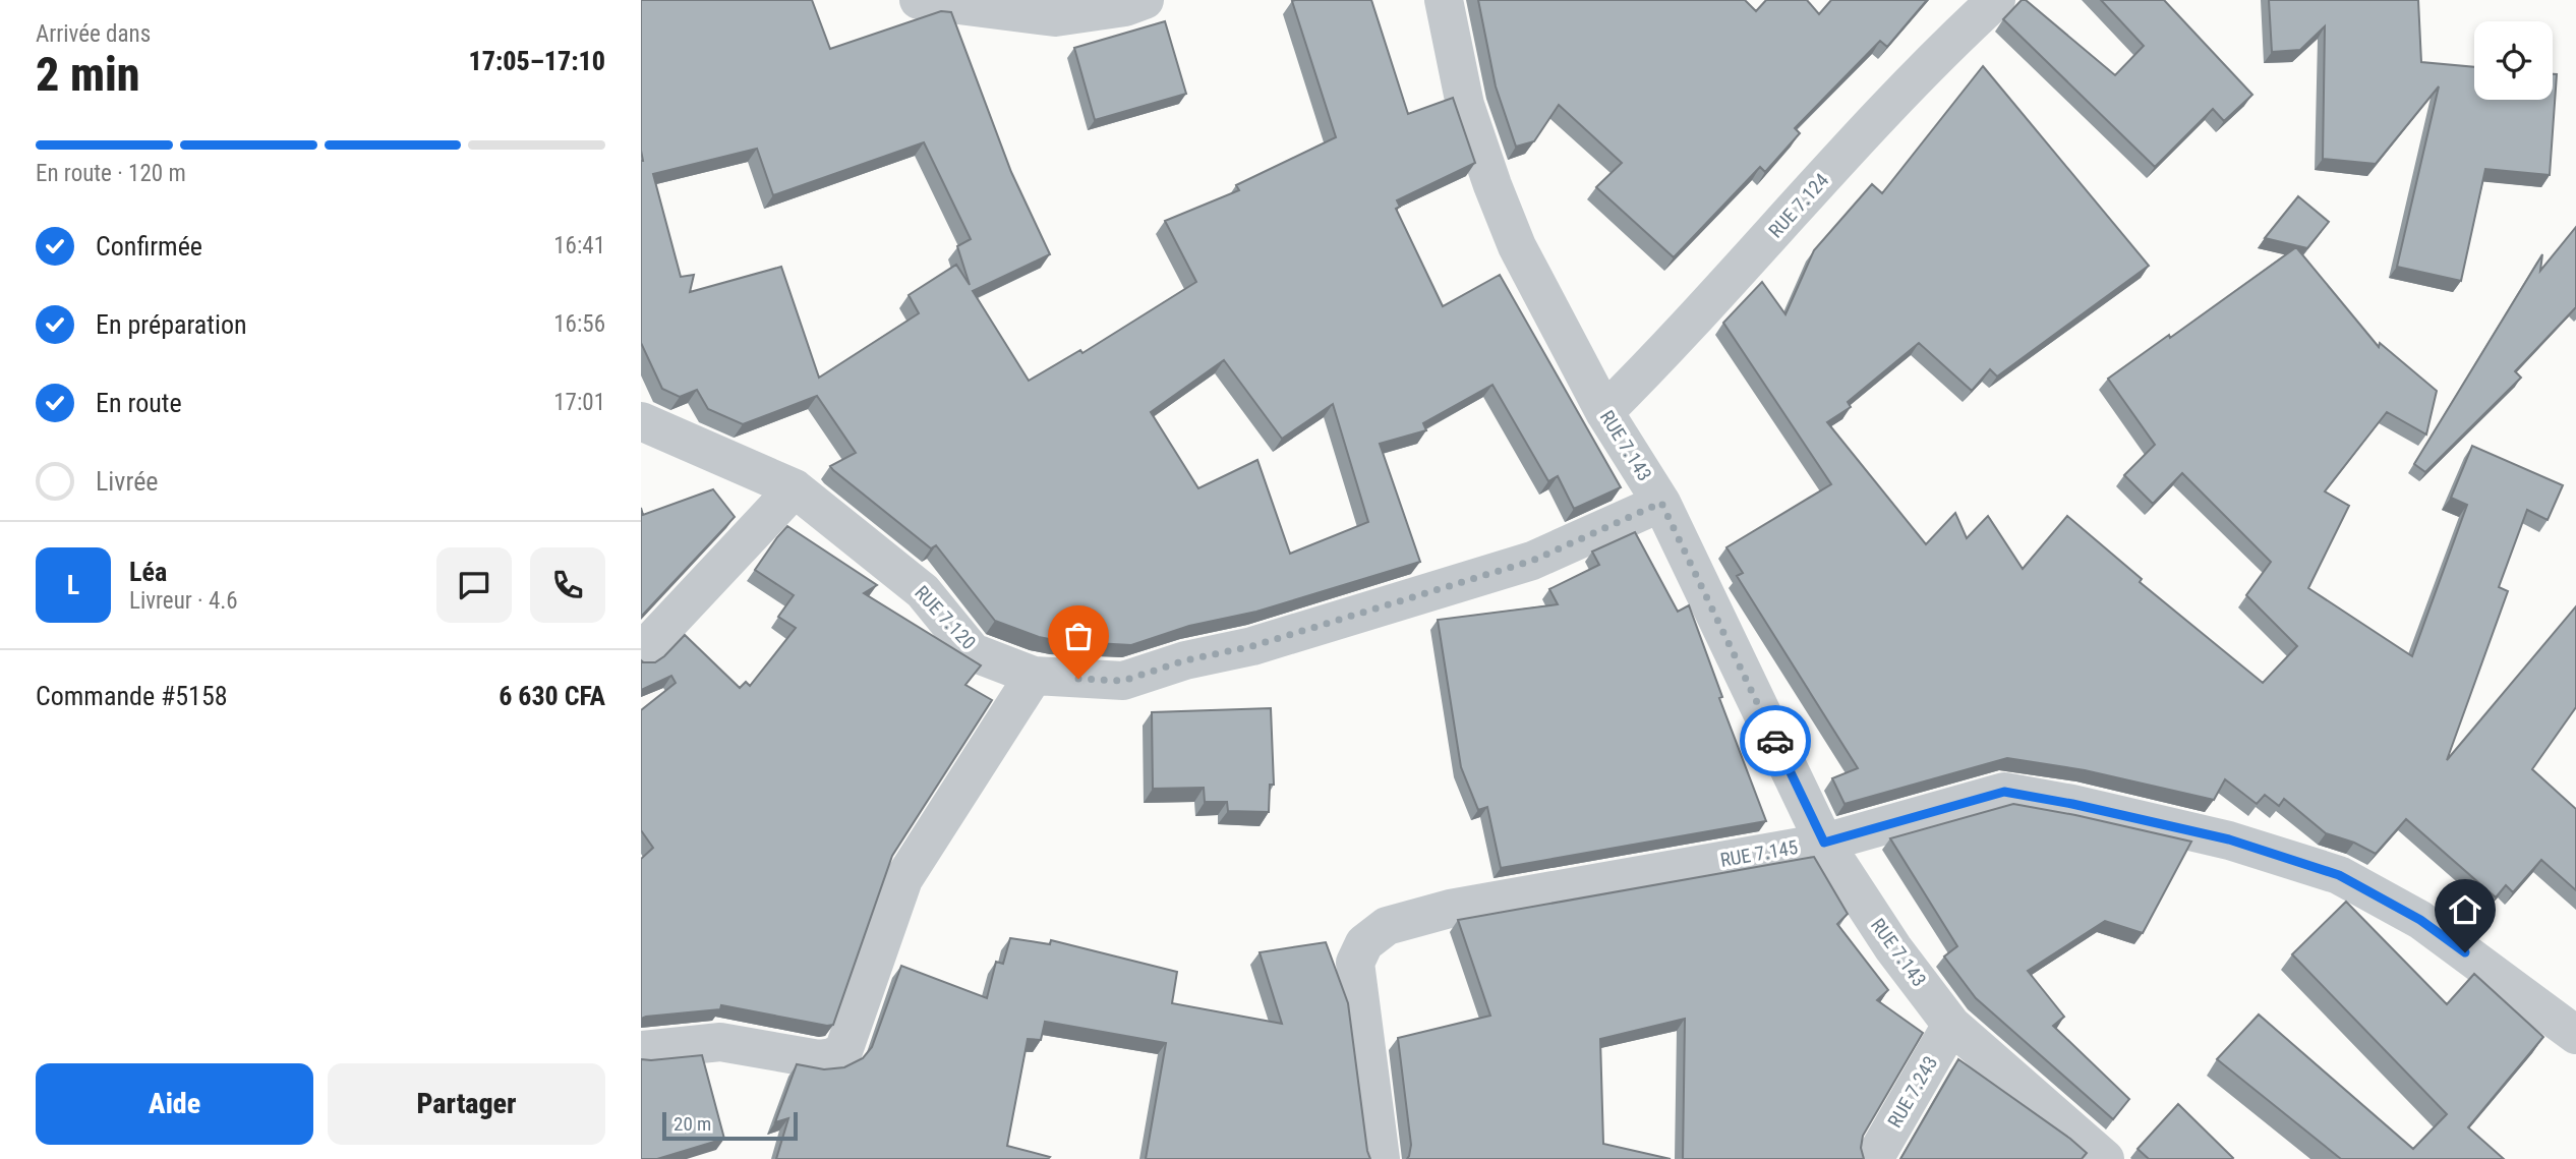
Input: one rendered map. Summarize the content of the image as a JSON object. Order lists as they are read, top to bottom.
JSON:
{
  "streets": {
    "street": [
      "RUE 7.124",
      "RUE 7.143",
      "RUE 7.120",
      "RUE 7.145",
      "RUE 7.243"
    ]
  },
  "crossings": [
    ["RUE 7.124", "RUE 7.143"],
    ["RUE 7.143", "RUE 7.120"],
    ["RUE 7.143", "RUE 7.145"],
    ["RUE 7.143", "RUE 7.243"]
  ],
  "scale_bar": "20 m",
  "page": {
    "heading": ["2 min", "Arrivée dans", "17:05–17:10"],
    "panel": [
      "Léa",
      "Livreur · 4.6",
      "Commande #5158",
      "6 630 CFA"
    ],
    "bar": "En route · 120 m",
    "list": [
      ["Confirmée", "16:41"],
      ["En préparation", "16:56"],
      ["En route", "17:01"],
      "Livrée"
    ],
    "round": "L",
    "buttons": ["Aide", "Partager"],
    "scale": "20 m"
  }
}
